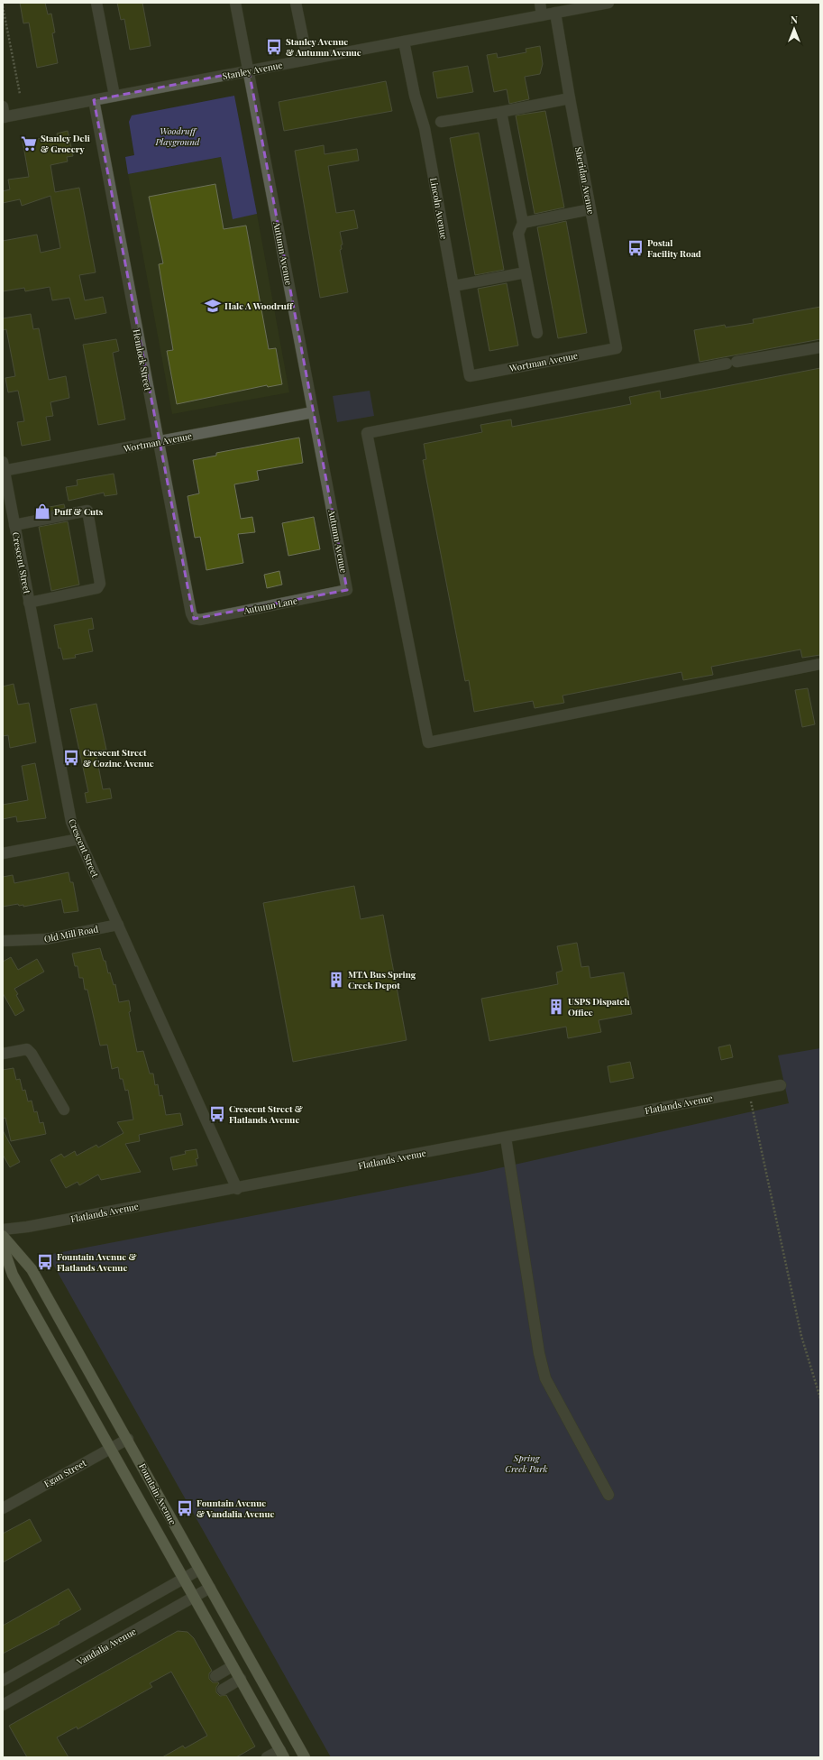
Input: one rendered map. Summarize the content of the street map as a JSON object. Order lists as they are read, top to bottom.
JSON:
{
  "streets": {
    "main road": ["Fountain Avenue"],
    "street": [
      "Stanley Avenue",
      "Sheridan Avenue",
      "Lincoln Avenue",
      "Autumn Avenue",
      "Hemlock Street",
      "Wortman Avenue",
      "Crescent Street",
      "Autumn Lane",
      "Old Mill Road",
      "Flatlands Avenue",
      "Egan Street",
      "Vandalia Avenue"
    ]
  },
  "crossings": [
    ["Stanley Avenue", "Sheridan Avenue"],
    ["Stanley Avenue", "Lincoln Avenue"],
    ["Stanley Avenue", "Autumn Avenue"],
    ["Stanley Avenue", "Hemlock Street"],
    ["Sheridan Avenue", "Wortman Avenue"],
    ["Lincoln Avenue", "Wortman Avenue"],
    ["Autumn Avenue", "Wortman Avenue"],
    ["Autumn Avenue", "Autumn Lane"],
    ["Hemlock Street", "Wortman Avenue"],
    ["Hemlock Street", "Autumn Lane"],
    ["Wortman Avenue", "Crescent Street"],
    ["Crescent Street", "Old Mill Road"],
    ["Crescent Street", "Flatlands Avenue"],
    ["Egan Street", "Fountain Avenue"],
    ["Fountain Avenue", "Vandalia Avenue"]
  ],
  "parks": ["Woodruff Playground", "Spring Creek Park"],
  "places": {
    "bus stop": [
      "Stanley Avenue & Autumn Avenue",
      "Postal Facility Road",
      "Crescent Street & Cozine Avenue",
      "Crescent Street & Flatlands Avenue",
      "Fountain Avenue & Flatlands Avenue",
      "Fountain Avenue & Vandalia Avenue"
    ],
    "supermarket": ["Stanley Deli & Grocery"],
    "school or university": ["Hale A Woodruff"],
    "shop": ["Puff & Cuts"],
    "building": ["MTA Bus Spring Creek Depot", "USPS Dispatch Office"]
  },
  "north": "top"
}
